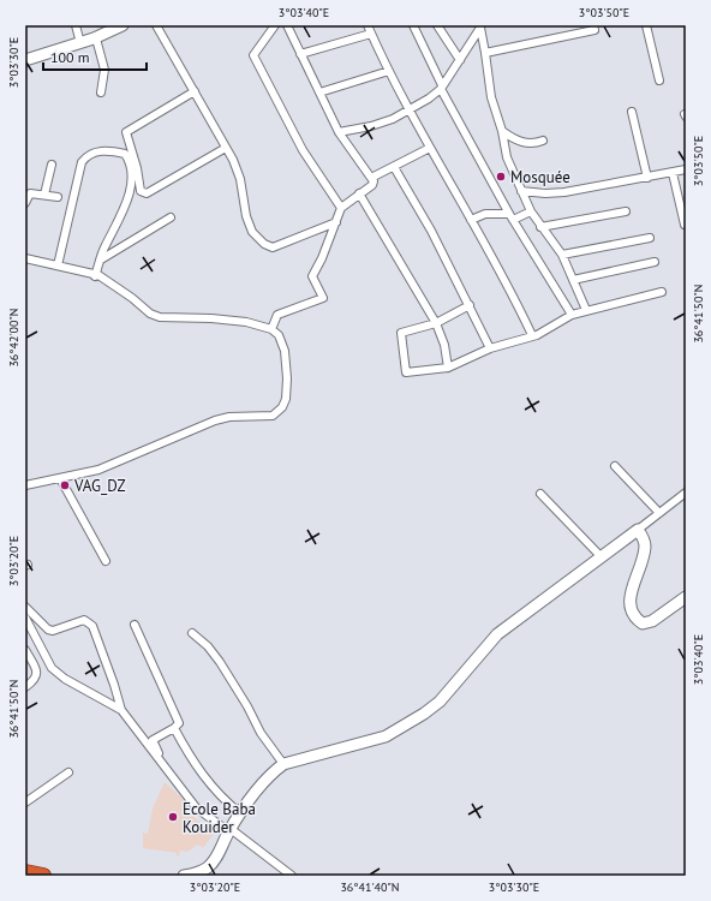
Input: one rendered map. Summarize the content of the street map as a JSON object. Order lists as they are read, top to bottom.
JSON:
{
  "places": ["Mosquée", "VAG_DZ", "Ecole Baba Kouider"],
  "scale_bar": "100 m",
  "coordinates": [
    "3°03'40\"E",
    "3°03'50\"E",
    "3°03'30\"E",
    "36°41'50\"N",
    "36°42'00\"N",
    "3°03'20\"E",
    "36°41'40\"N"
  ]
}
